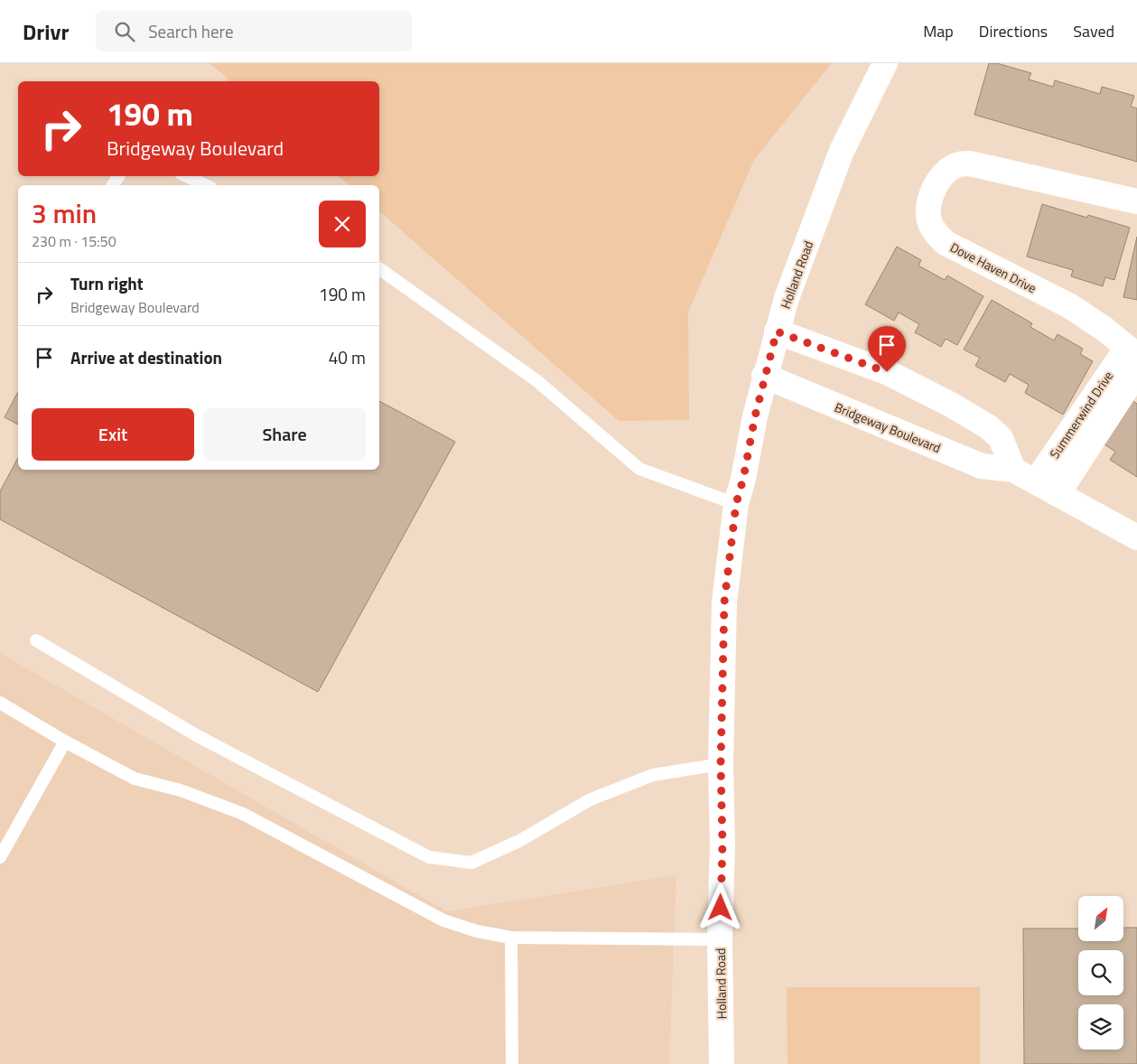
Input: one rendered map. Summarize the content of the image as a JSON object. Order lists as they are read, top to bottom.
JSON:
{
  "streets": {
    "street": [
      "Dove Haven Drive",
      "Holland Road",
      "Summerwind Drive",
      "Bridgeway Boulevard"
    ]
  },
  "crossings": [
    ["Dove Haven Drive", "Summerwind Drive"],
    ["Holland Road", "Bridgeway Boulevard"],
    ["Summerwind Drive", "Bridgeway Boulevard"]
  ],
  "north": "top right",
  "page": {
    "header": "Drivr",
    "search": "Search here",
    "nav": ["Map", "Directions", "Saved"],
    "turn": ["190 m", "Bridgeway Boulevard"],
    "heading": ["3 min", "230 m · 15:50"],
    "list": [
      {
        "name": "Turn right",
        "note": "Bridgeway Boulevard",
        "value": "190 m"
      },
      {
        "name": "Arrive at destination",
        "value": "40 m"
      }
    ],
    "buttons": ["Exit", "Share"]
  }
}
